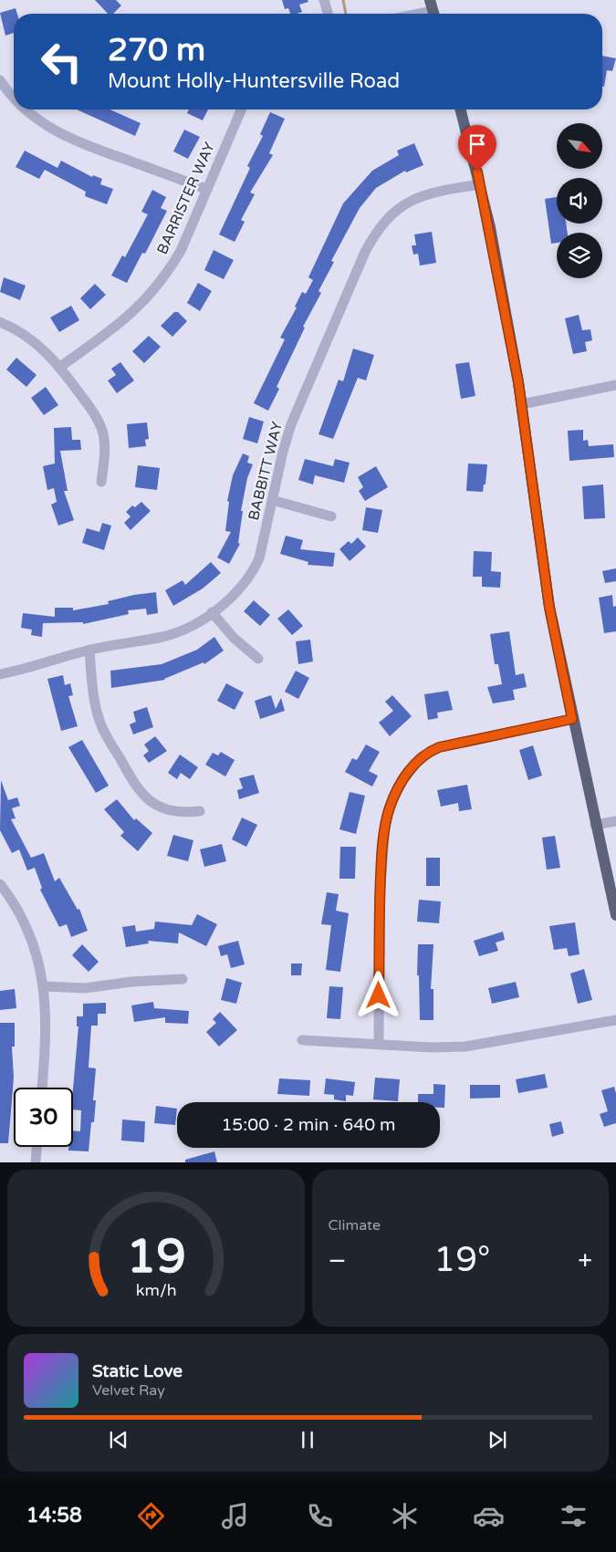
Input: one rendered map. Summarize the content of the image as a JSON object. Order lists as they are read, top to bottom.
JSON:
{
  "streets": {
    "street": ["BARRISTER WAY", "BABBITT WAY"]
  },
  "north": "bottom right",
  "page": {
    "turn": ["270 m", "Mount Holly-Huntersville Road"],
    "limit": "30",
    "trip": "15:00 · 2 min · 640 m",
    "tile": "Climate",
    "heat": ["−", "19°", "+"],
    "song": ["Static Love", "Velvet Ray"],
    "tabs": "14:58",
    "gauge": ["19", "km/h"]
  }
}
